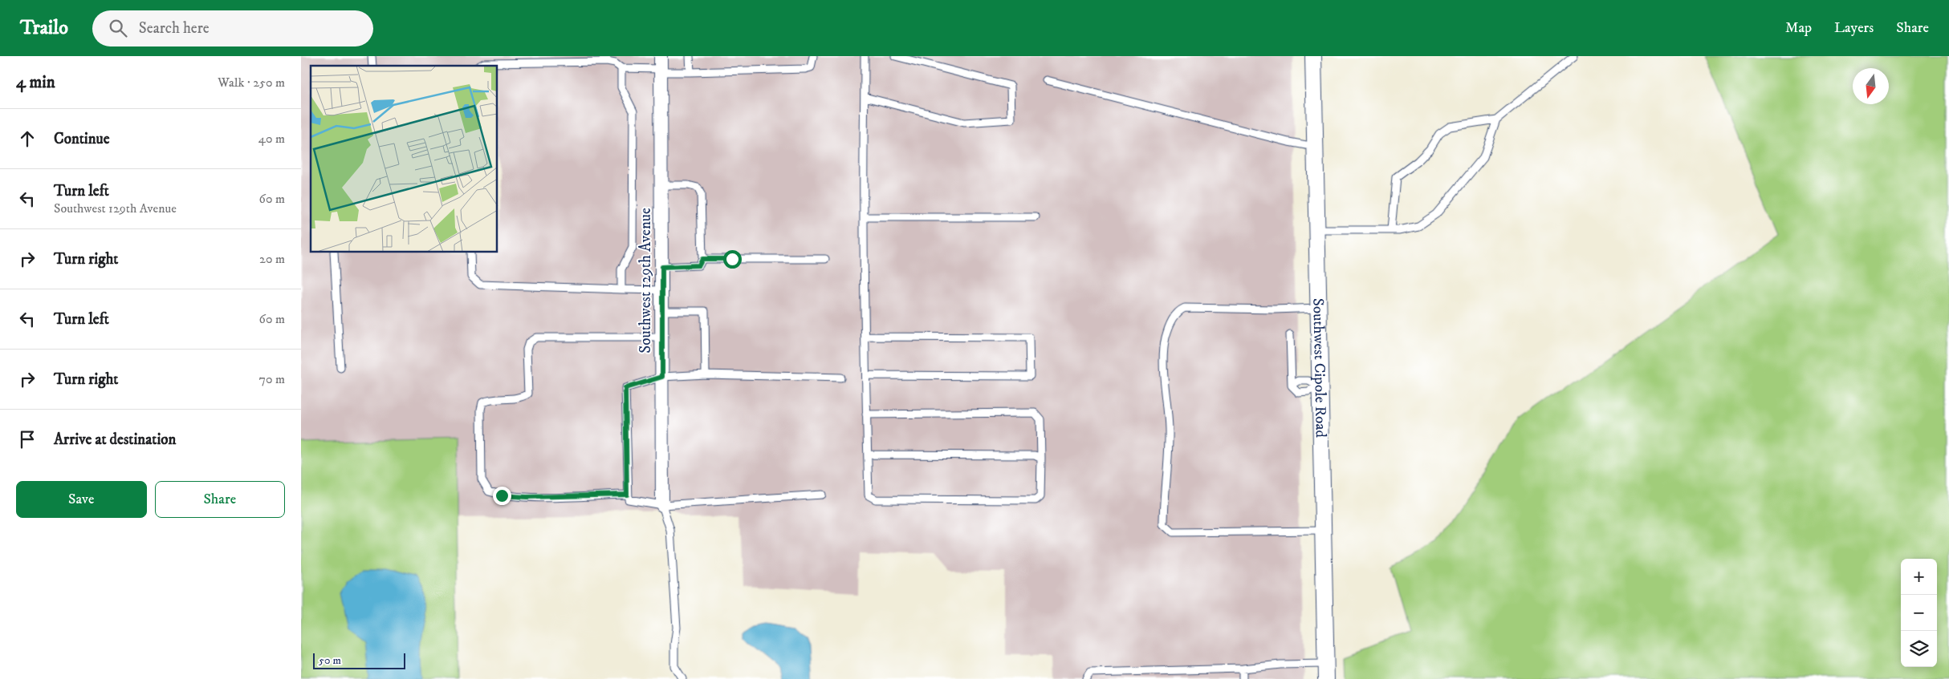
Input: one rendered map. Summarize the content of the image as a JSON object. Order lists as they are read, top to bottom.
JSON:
{
  "streets": {
    "street": ["Southwest 129th Avenue", "Southwest Cipole Road"]
  },
  "scale_bar": "50 m",
  "north": "bottom",
  "page": {
    "header": "Trailo",
    "search": "Search here",
    "nav": ["Map", "Layers", "Share"],
    "heading": ["4 min", "Walk · 250 m"],
    "list": [
      ["Continue", "40 m"],
      ["Turn left", "Southwest 129th Avenue", "60 m"],
      ["Turn right", "20 m"],
      ["Turn left", "60 m"],
      ["Turn right", "70 m"],
      "Arrive at destination"
    ],
    "buttons": ["Save", "Share"],
    "map_buttons": ["+", "−"],
    "scale": "50 m"
  }
}
